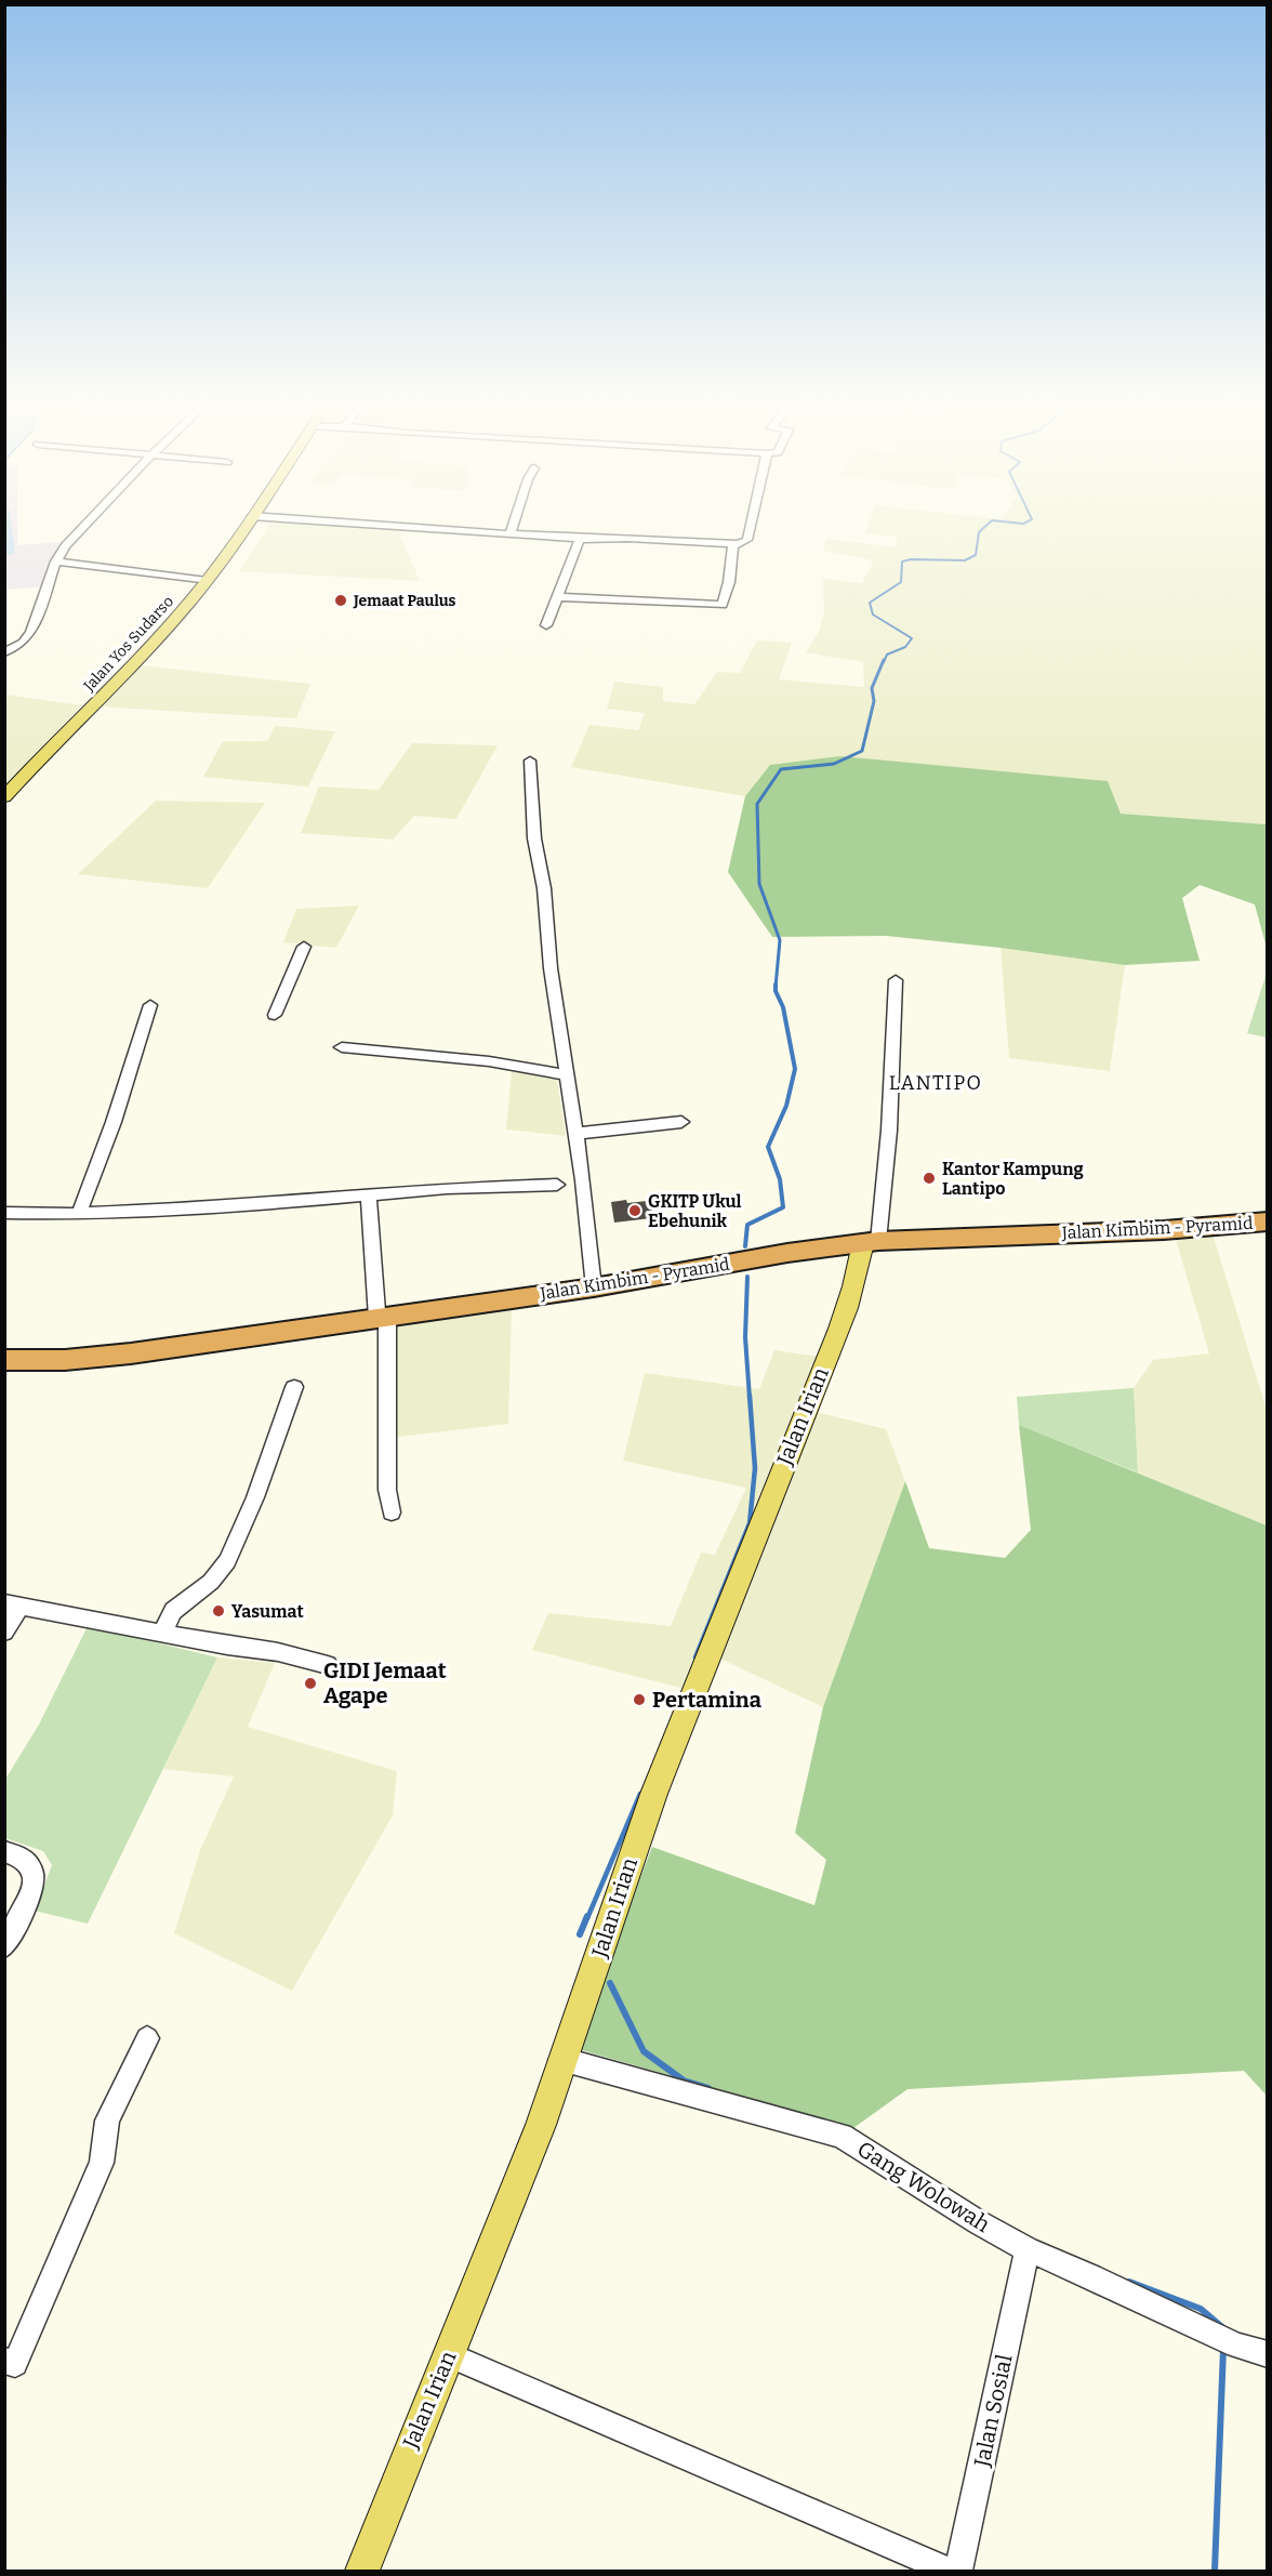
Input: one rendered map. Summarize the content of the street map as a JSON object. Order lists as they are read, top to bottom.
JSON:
{
  "streets": {
    "highway": ["Jalan Kimbim - Pyramid"],
    "main road": ["Jalan Yos Sudarso", "Jalan Irian"],
    "street": ["Gang Wolowah", "Jalan Sosial"]
  },
  "crossings": [
    ["Jalan Kimbim - Pyramid", "Jalan Irian"],
    ["Jalan Irian", "Gang Wolowah"],
    ["Gang Wolowah", "Jalan Sosial"]
  ],
  "districts": ["LANTIPO"],
  "places": [
    "Jemaat Paulus",
    "Kantor Kampung Lantipo",
    "GKITP Ukul Ebehunik",
    "Yasumat",
    "GIDI Jemaat Agape",
    "Pertamina"
  ]
}
